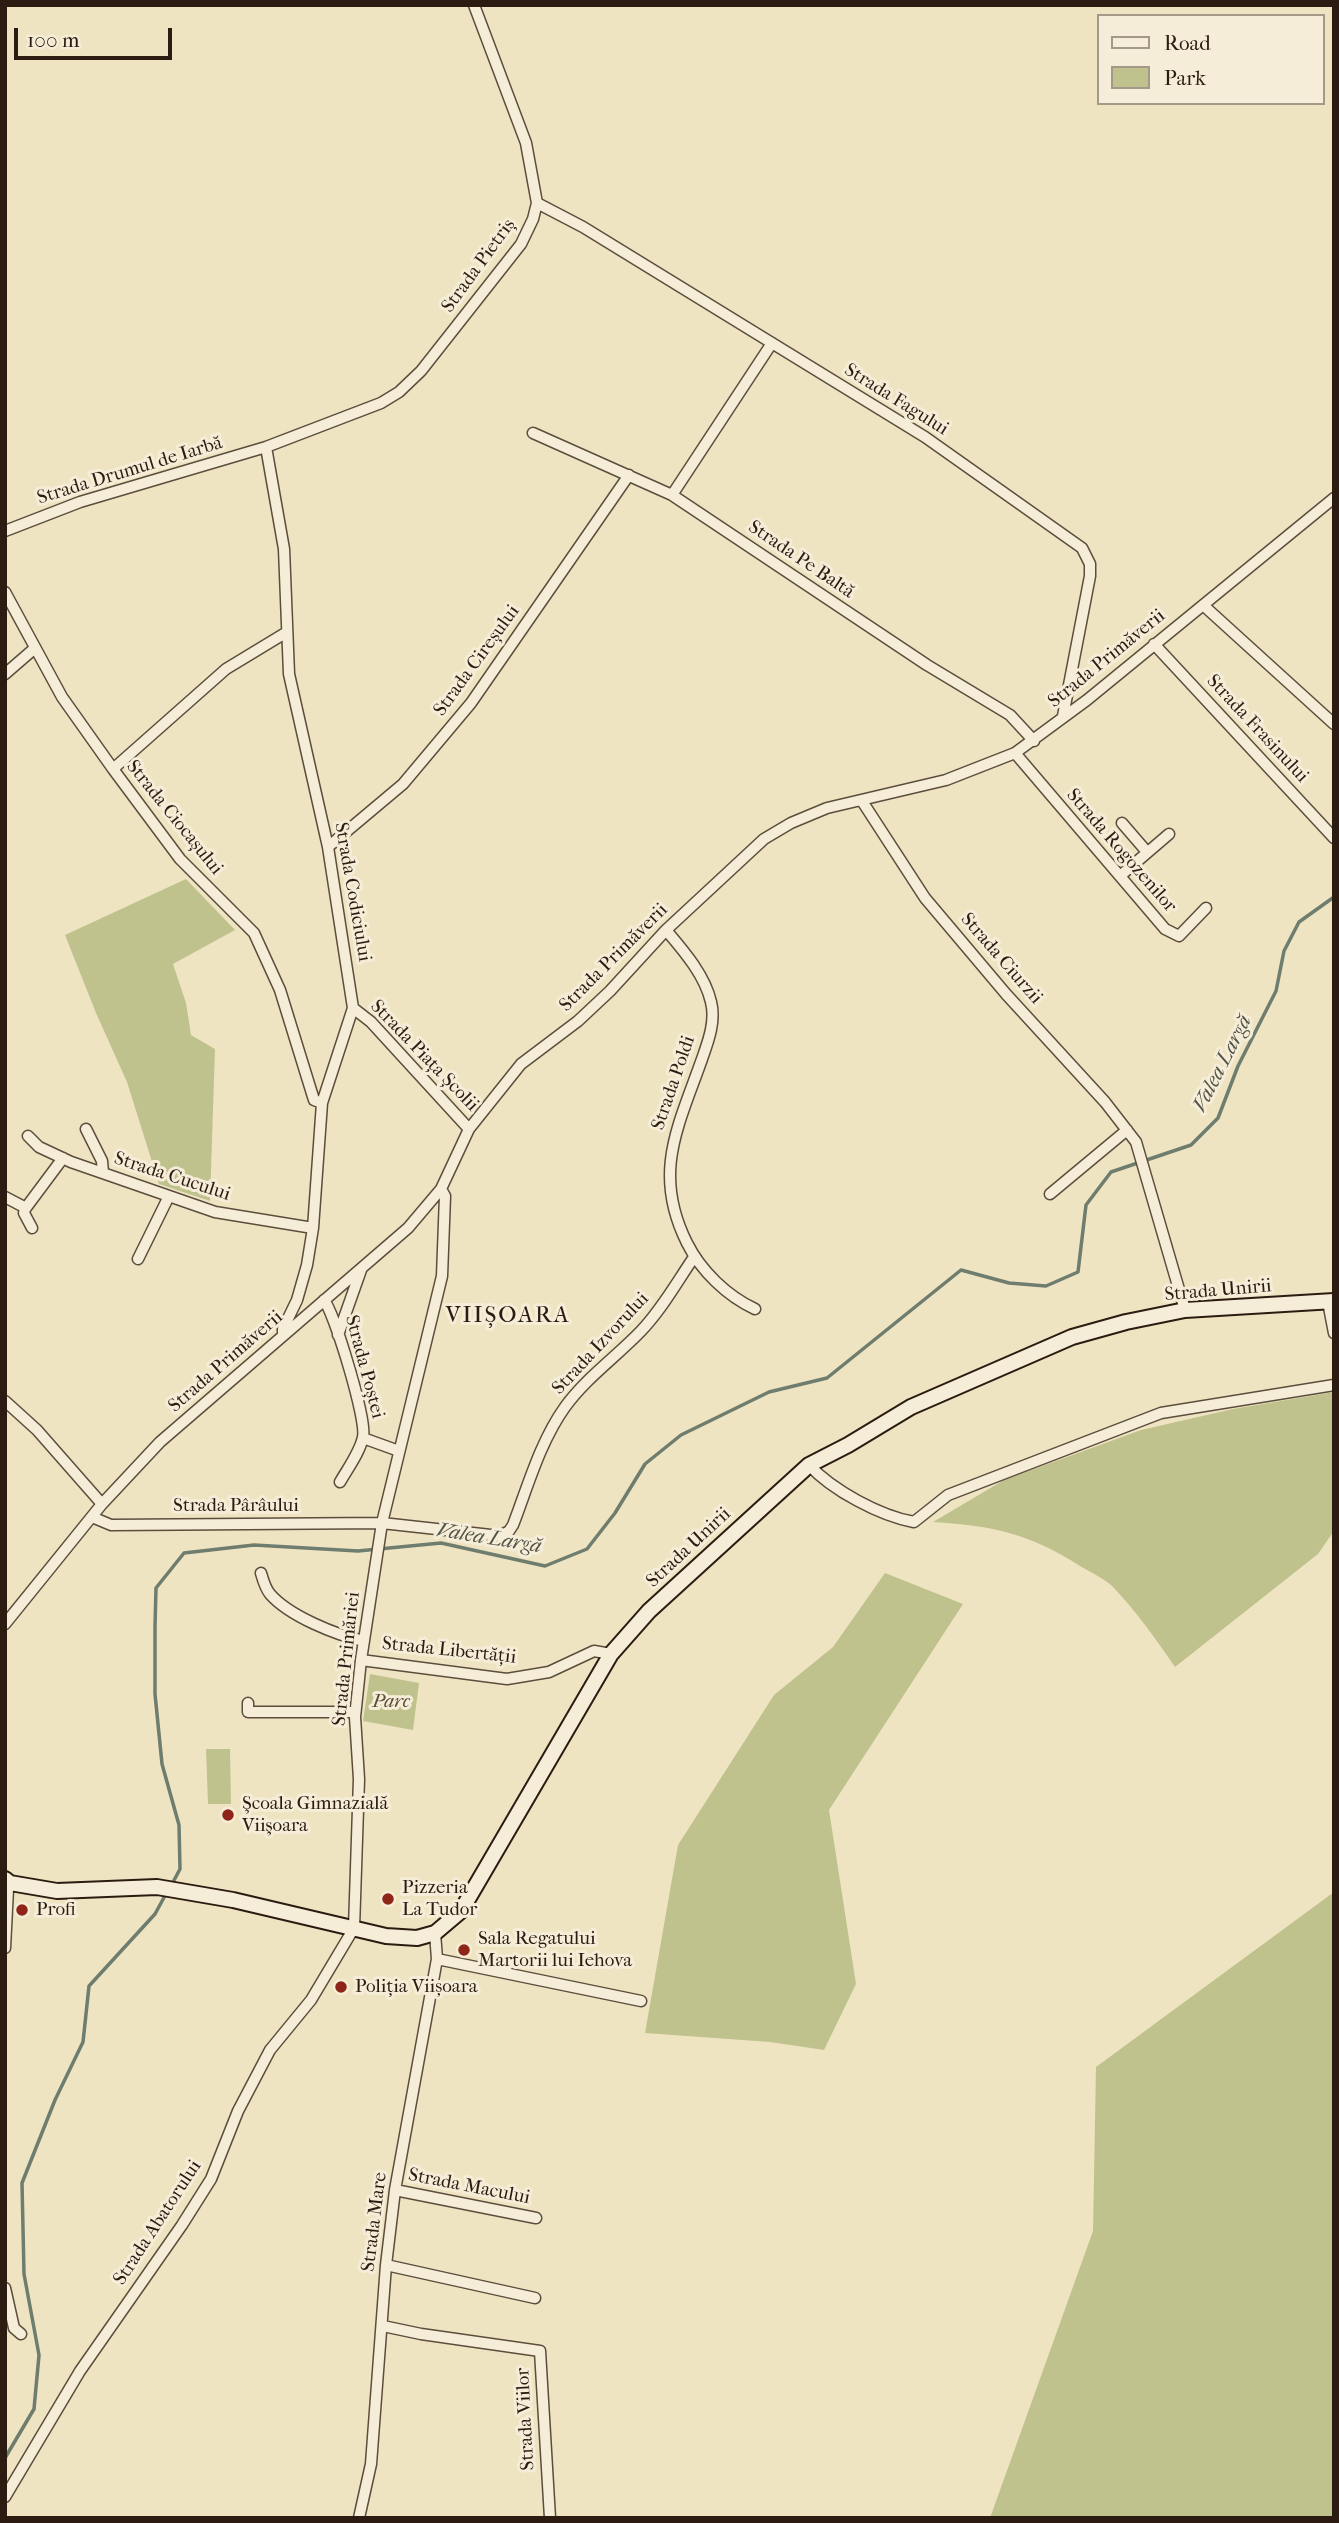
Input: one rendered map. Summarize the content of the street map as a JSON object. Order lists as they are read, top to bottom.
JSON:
{
  "streets": {
    "main road": ["Strada Unirii"],
    "street": [
      "Strada Pietriș",
      "Strada Fagului",
      "Strada Drumul de Iarbă",
      "Strada Pe Baltă",
      "Strada Primăverii",
      "Strada Cireșului",
      "Strada Frasinului",
      "Strada Ciocașului",
      "Strada Rogozenilor",
      "Strada Codiciului",
      "Strada Ciurzii",
      "Strada Piața Școlii",
      "Strada Poldi",
      "Strada Cucului",
      "Strada Izvorului",
      "Strada Poștei",
      "Strada Pârâului",
      "Strada Libertății",
      "Strada Primăriei",
      "Strada Macului",
      "Strada Mare",
      "Strada Abatorului",
      "Strada Viilor"
    ]
  },
  "crossings": [
    ["Strada Pietriș", "Strada Fagului"],
    ["Strada Pietriș", "Strada Drumul de Iarbă"],
    ["Strada Pietriș", "Strada Codiciului"],
    ["Strada Fagului", "Strada Primăverii"],
    ["Strada Drumul de Iarbă", "Strada Codiciului"],
    ["Strada Pe Baltă", "Strada Primăverii"],
    ["Strada Pe Baltă", "Strada Cireșului"],
    ["Strada Primăverii", "Strada Frasinului"],
    ["Strada Primăverii", "Strada Rogozenilor"],
    ["Strada Primăverii", "Strada Codiciului"],
    ["Strada Primăverii", "Strada Ciurzii"],
    ["Strada Primăverii", "Strada Piața Școlii"],
    ["Strada Primăverii", "Strada Poldi"],
    ["Strada Primăverii", "Strada Poștei"],
    ["Strada Primăverii", "Strada Pârâului"],
    ["Strada Primăverii", "Strada Primăriei"],
    ["Strada Cireșului", "Strada Codiciului"],
    ["Strada Ciocașului", "Strada Codiciului"],
    ["Strada Codiciului", "Strada Piața Școlii"],
    ["Strada Codiciului", "Strada Cucului"],
    ["Strada Ciurzii", "Strada Unirii"],
    ["Strada Poldi", "Strada Izvorului"],
    ["Strada Unirii", "Strada Libertății"],
    ["Strada Unirii", "Strada Mare"],
    ["Strada Izvorului", "Strada Pârâului"],
    ["Strada Izvorului", "Strada Primăriei"],
    ["Strada Pârâului", "Strada Primăriei"],
    ["Strada Libertății", "Strada Primăriei"],
    ["Strada Primăriei", "Strada Abatorului"],
    ["Strada Macului", "Strada Mare"],
    ["Strada Mare", "Strada Viilor"]
  ],
  "districts": ["VIIȘOARA"],
  "water": ["Valea Largă"],
  "parks": ["Parc"],
  "places": [
    "Şcoala Gimnazială Viişoara",
    "Pizzeria La Tudor",
    "Profi",
    "Sala Regatului Martorii lui Iehova",
    "Poliția Viișoara"
  ],
  "legend": ["Road", "Park"],
  "scale_bar": "100 m"
}
